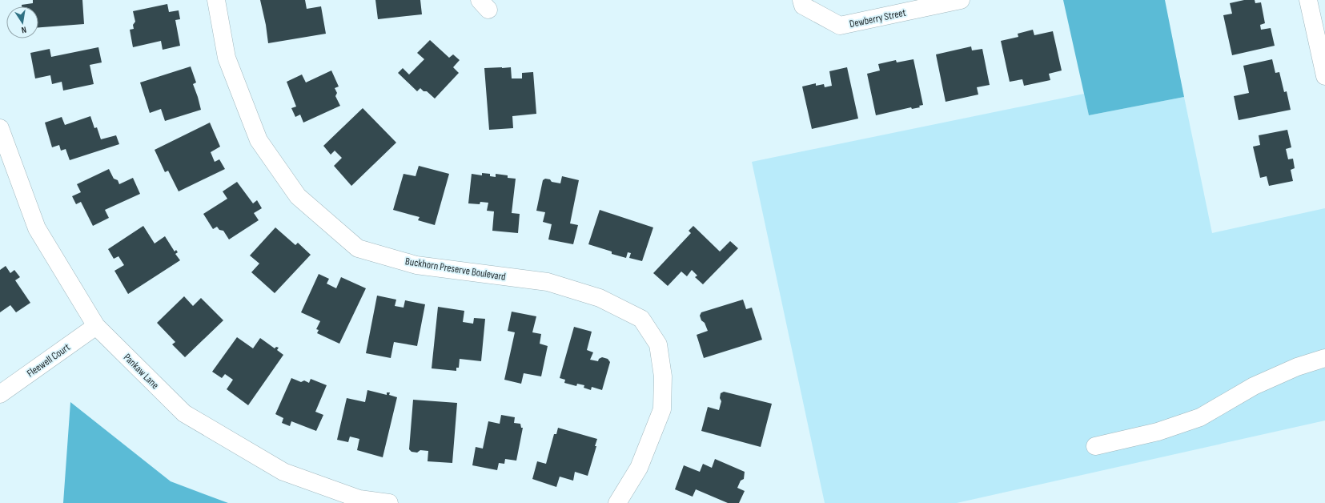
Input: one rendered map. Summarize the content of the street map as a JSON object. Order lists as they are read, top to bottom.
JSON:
{
  "streets": {
    "street": [
      "Dewberry Street",
      "Buckhorn Preserve Boulevard",
      "Fleewell Court",
      "Pankaw Lane"
    ]
  },
  "crossings": [
    ["Fleewell Court", "Pankaw Lane"]
  ],
  "north": "bottom"
}
